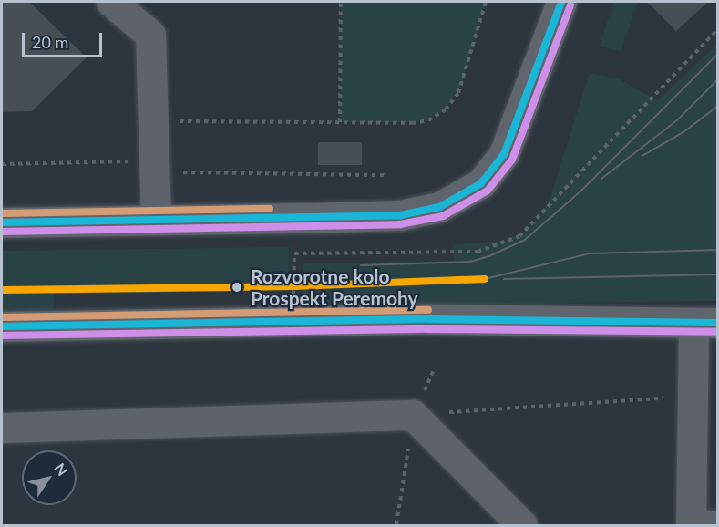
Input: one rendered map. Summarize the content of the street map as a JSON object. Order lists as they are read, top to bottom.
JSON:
{
  "places": ["Rozvorotne kolo Prospekt Peremohy"],
  "lines": ["tram line 20"],
  "scale_bar": "20 m",
  "north": "top right"
}
